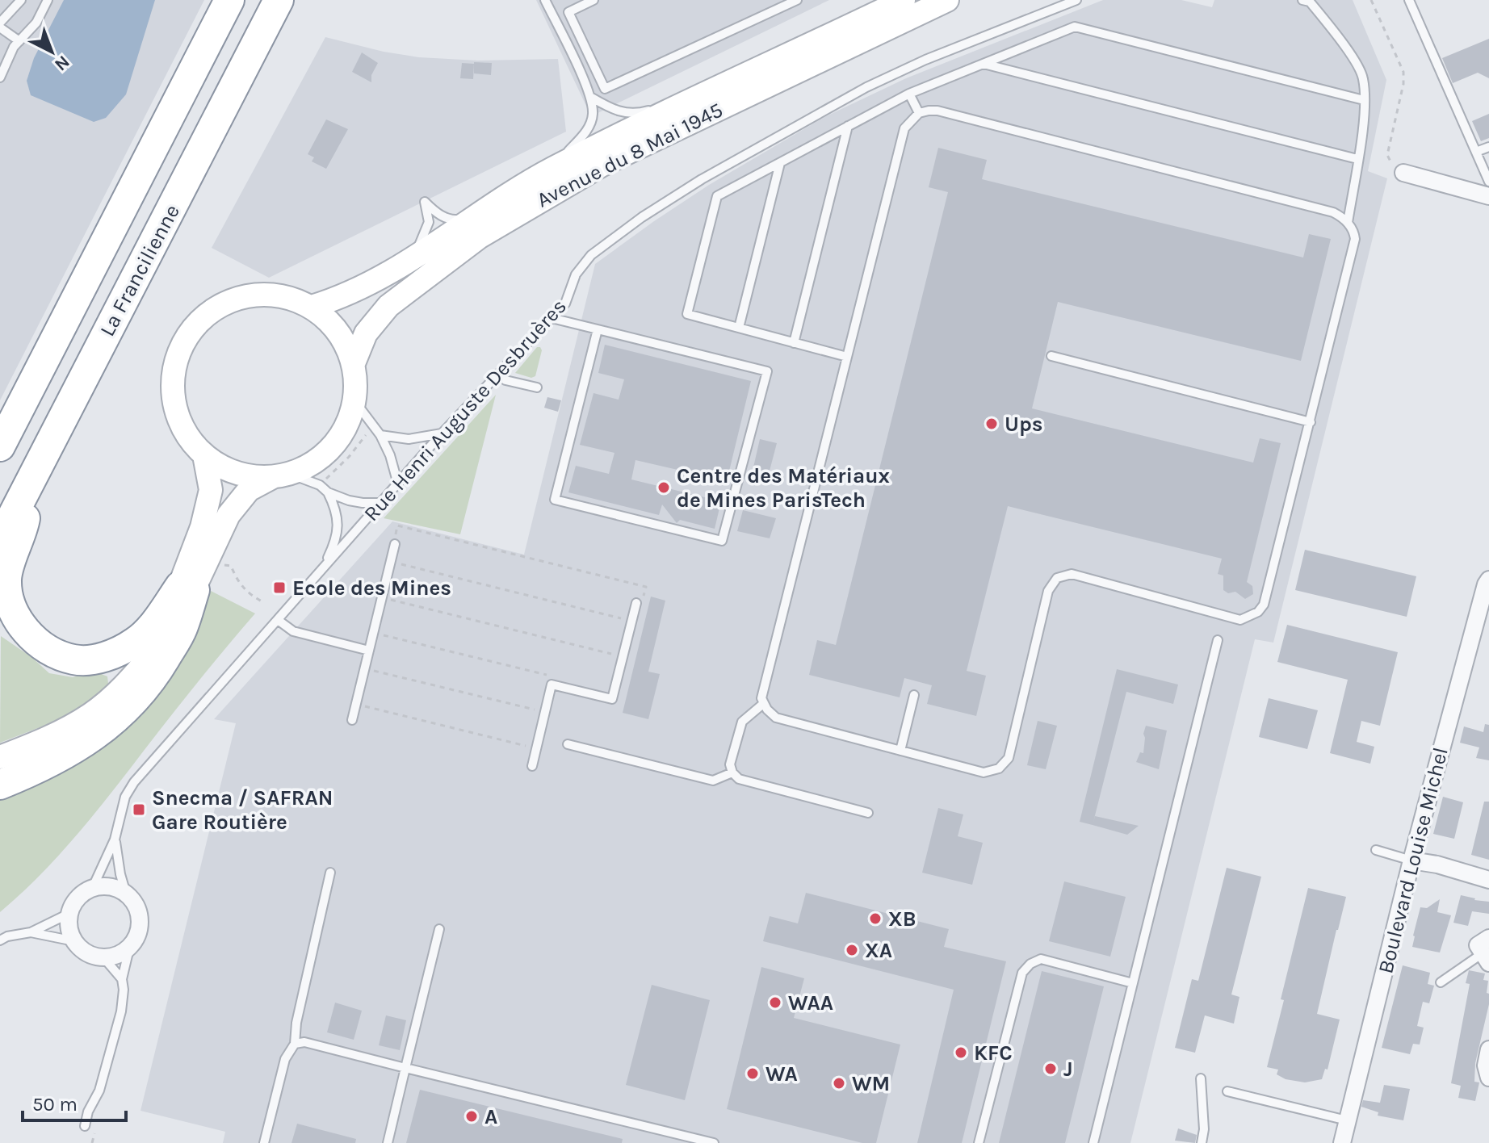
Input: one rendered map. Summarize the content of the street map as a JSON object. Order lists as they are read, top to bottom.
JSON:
{
  "streets": {
    "highway": ["La Francilienne"],
    "main road": ["Avenue du 8 Mai 1945"],
    "street": ["Rue Henri Auguste Desbruères", "Boulevard Louise Michel"]
  },
  "places": {
    "other": [
      "Ups",
      "Centre des Matériaux de Mines ParisTech",
      "XB",
      "XA",
      "WAA",
      "KFC",
      "J",
      "WA",
      "WM",
      "A"
    ],
    "transit": ["Ecole des Mines", "Snecma / SAFRAN Gare Routière"]
  },
  "scale_bar": "50 m",
  "north": "bottom right"
}
